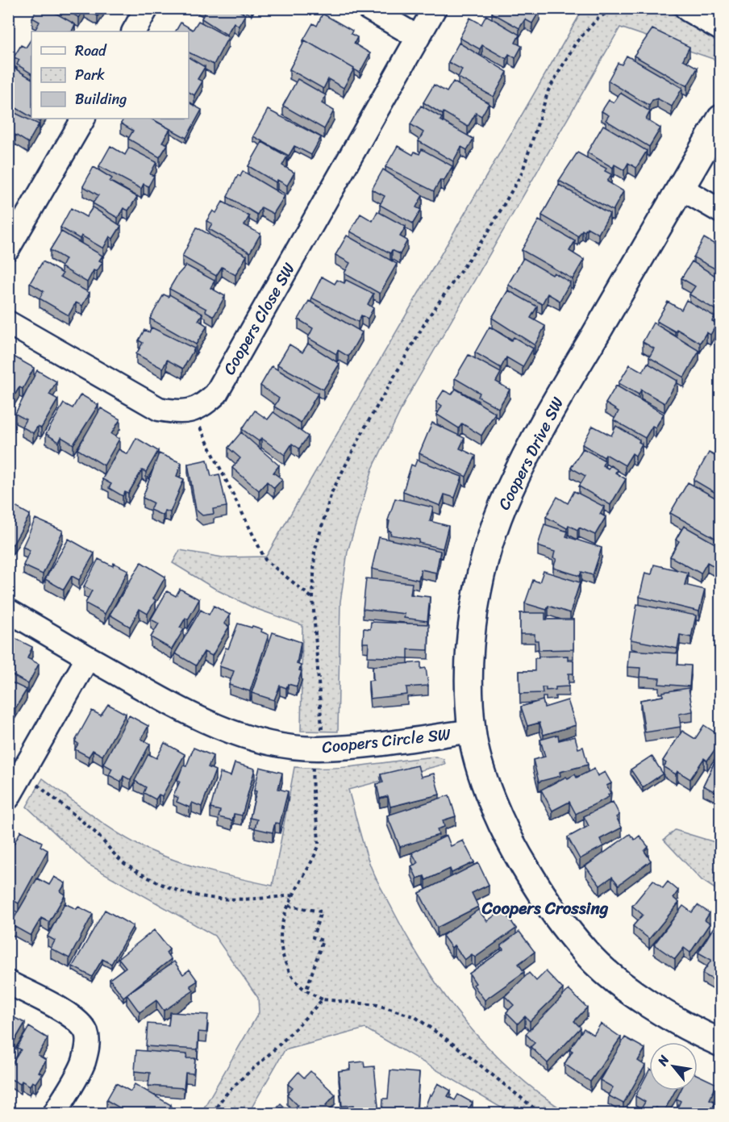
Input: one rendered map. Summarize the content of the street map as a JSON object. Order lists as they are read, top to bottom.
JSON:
{
  "streets": {
    "street": ["Coopers Close SW", "Coopers Drive SW", "Coopers Circle SW"]
  },
  "crossings": [
    ["Coopers Drive SW", "Coopers Circle SW"]
  ],
  "districts": ["Coopers Crossing"],
  "legend": ["Road", "Park", "Building"],
  "north": "top left"
}
